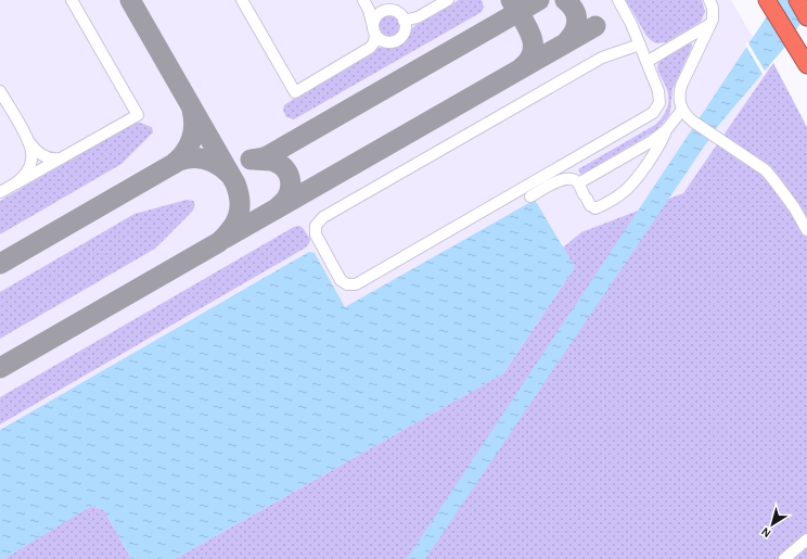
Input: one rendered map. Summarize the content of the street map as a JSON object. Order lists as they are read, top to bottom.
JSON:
{
  "north": "bottom left"
}
